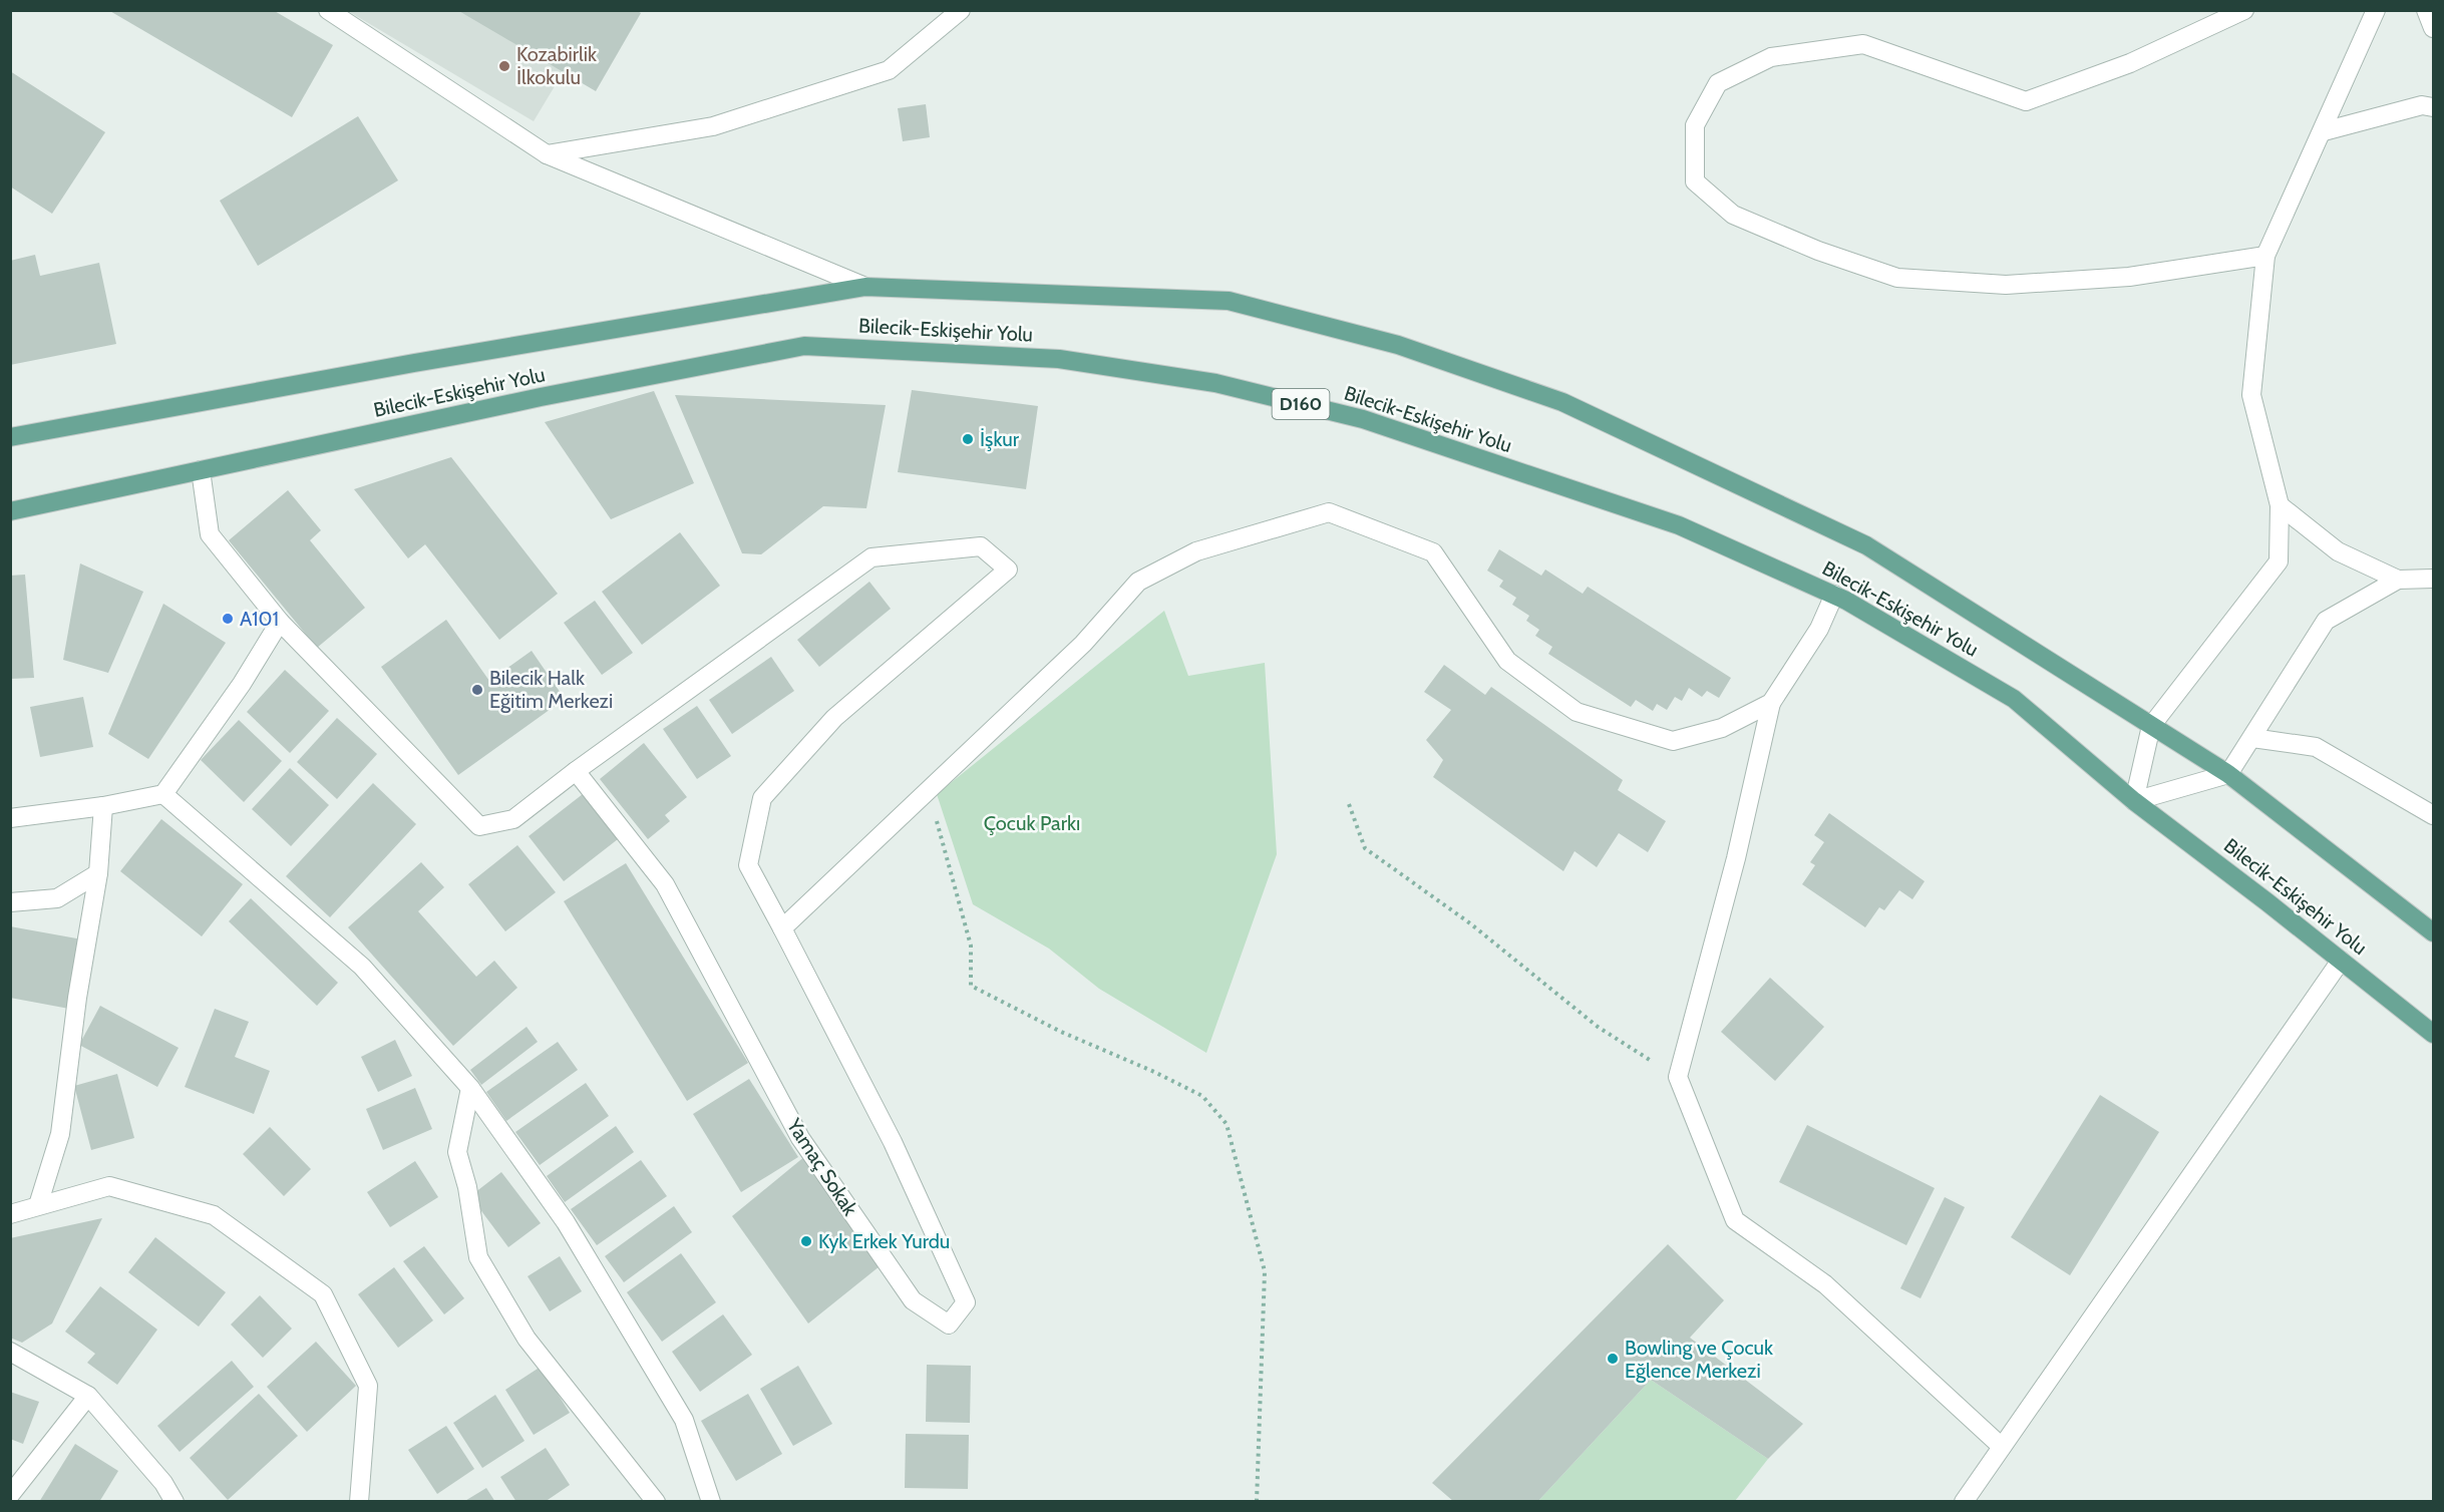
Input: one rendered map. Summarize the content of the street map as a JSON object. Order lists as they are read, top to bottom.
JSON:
{
  "streets": {
    "main road": ["Bilecik-Eskişehir Yolu", "D160"],
    "street": ["Yamaç Sokak"]
  },
  "parks": ["Çocuk Parkı"],
  "places": [
    "Kozabirlik İlkokulu",
    "İşkur",
    "A101",
    "Bilecik Halk Eğitim Merkezi",
    "Kyk Erkek Yurdu",
    "Bowling ve Çocuk Eğlence Merkezi"
  ]
}
